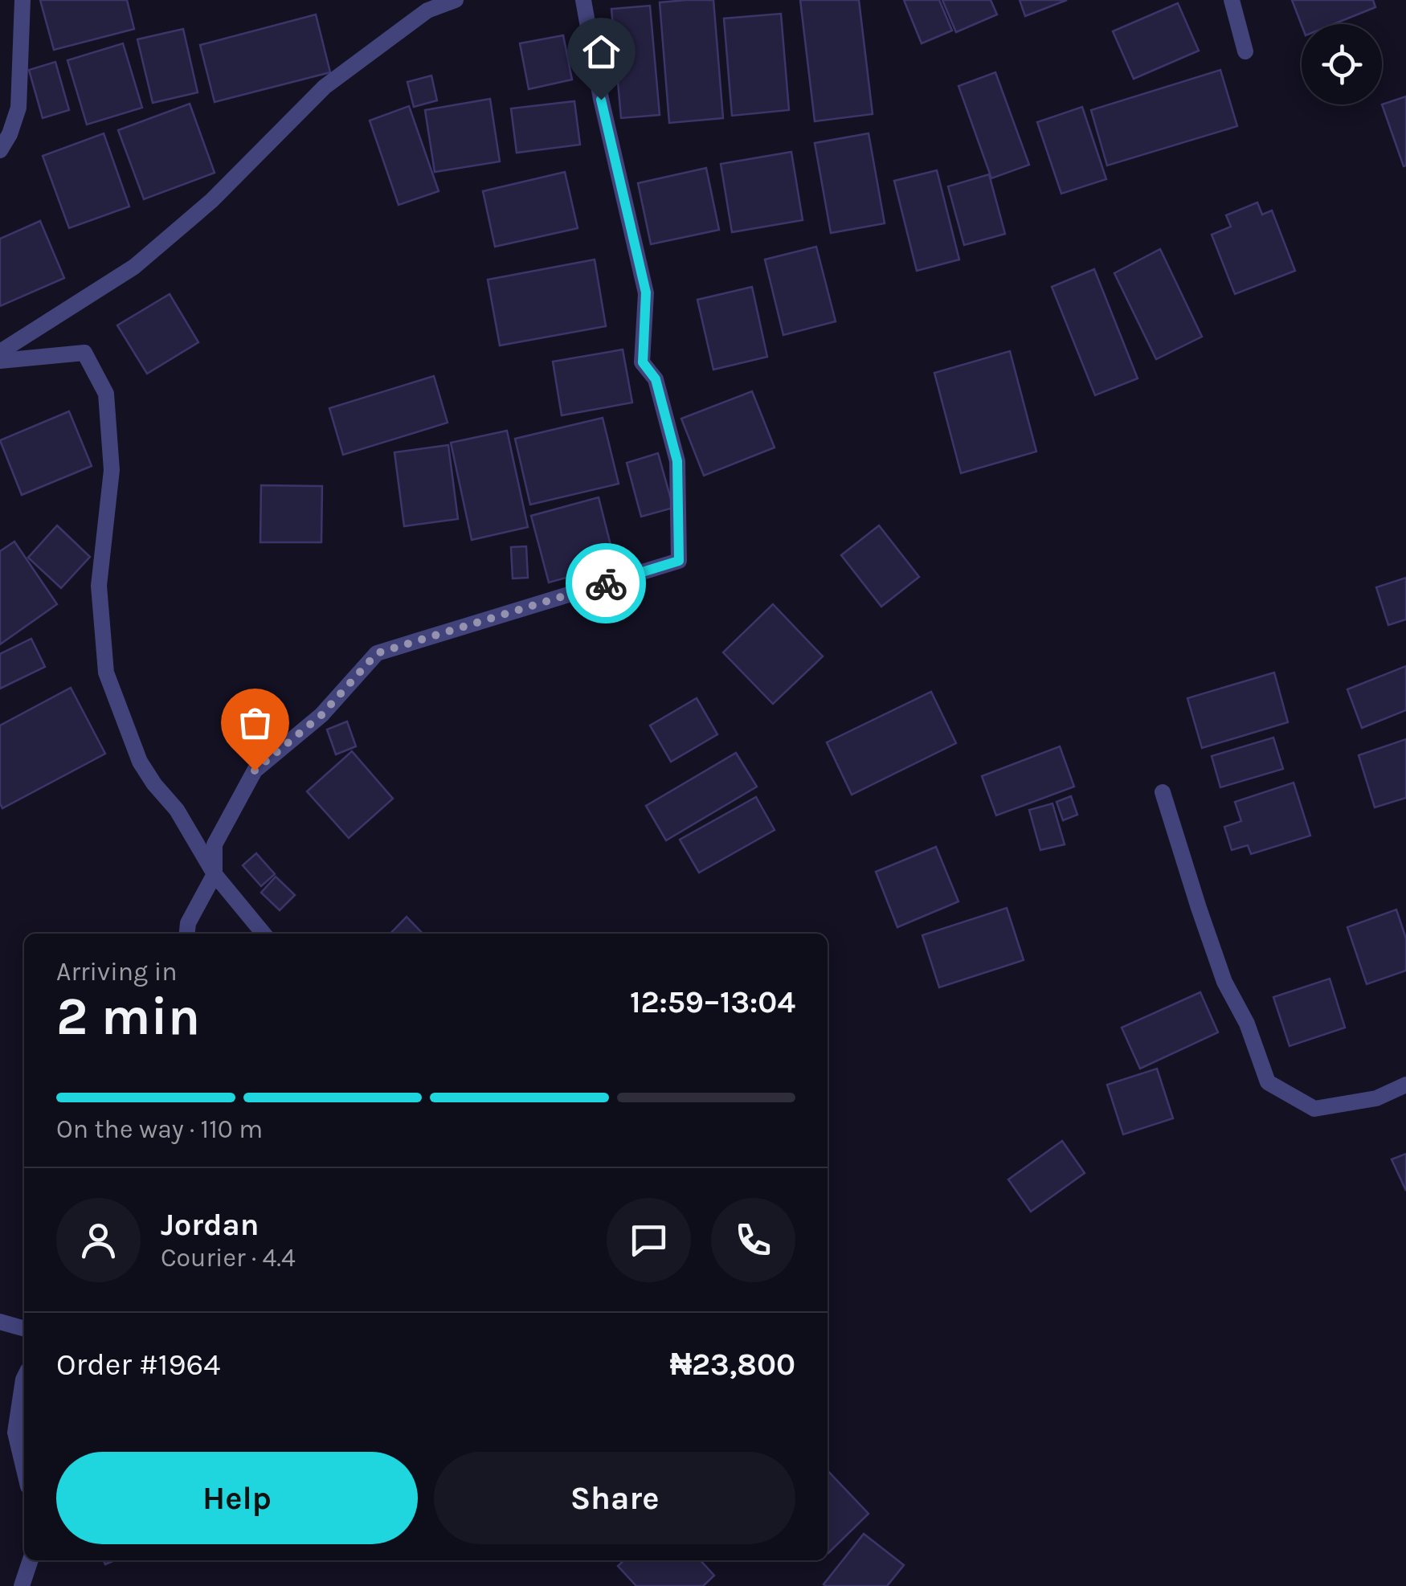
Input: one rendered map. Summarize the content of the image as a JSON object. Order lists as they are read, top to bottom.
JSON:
{
  "page": {
    "heading": ["2 min", "Arriving in", "12:59–13:04"],
    "panel": [
      "Jordan",
      "Courier · 4.4",
      "Order #1964",
      "₦23,800"
    ],
    "bar": "On the way · 110 m",
    "buttons": ["Help", "Share"]
  }
}
